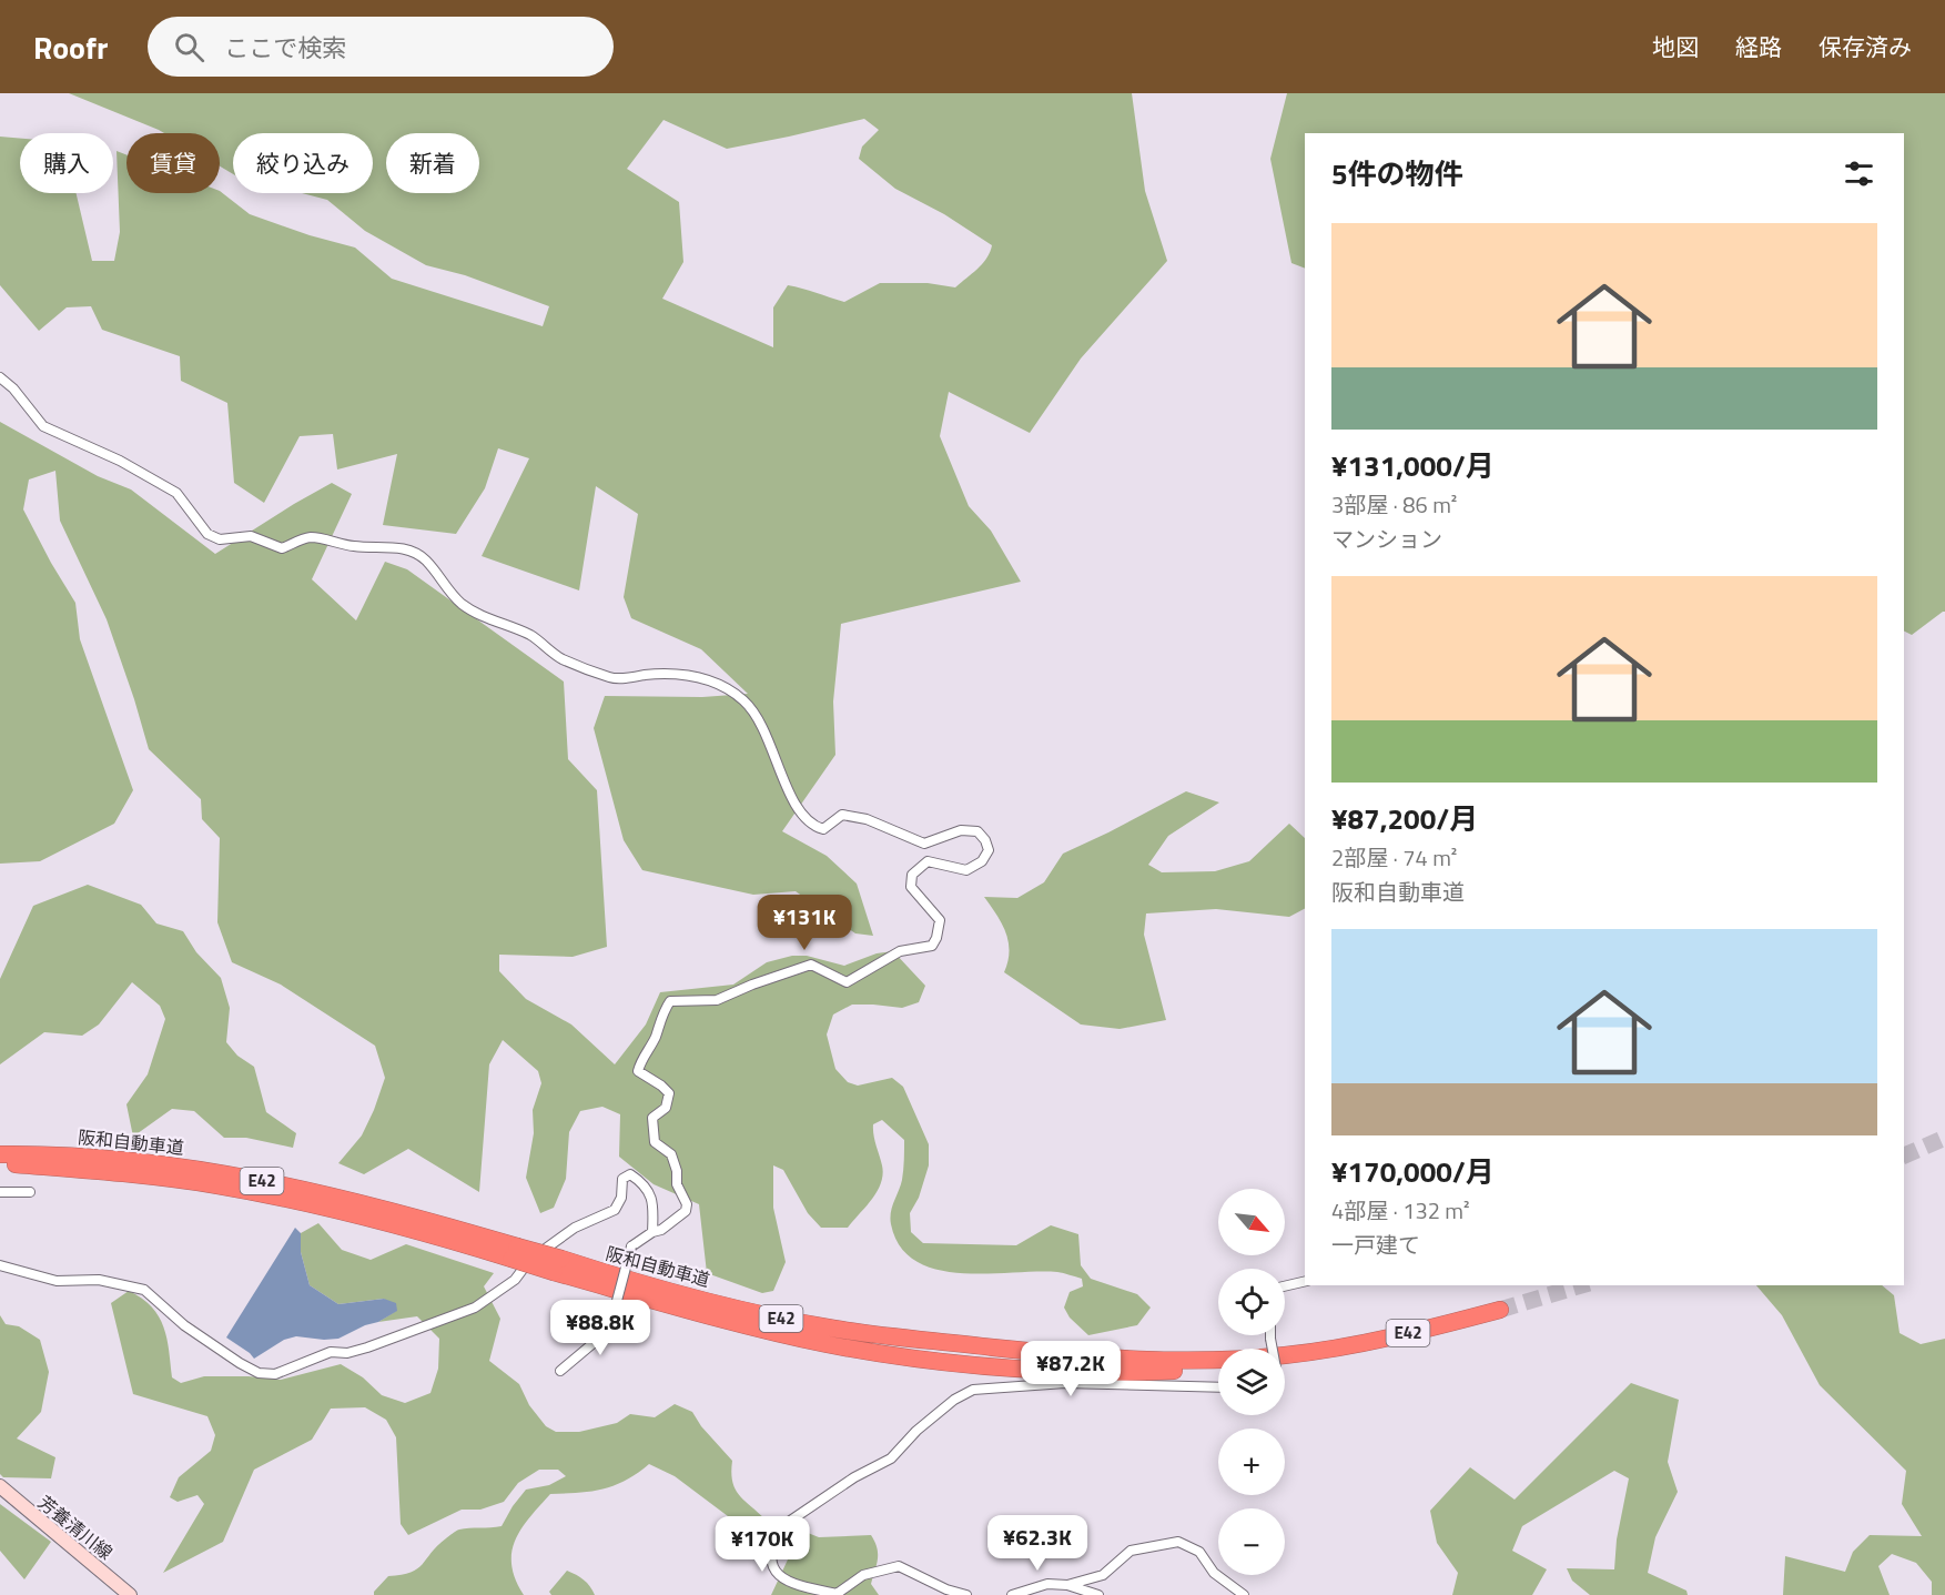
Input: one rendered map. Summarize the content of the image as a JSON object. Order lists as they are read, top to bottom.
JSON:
{
  "streets": {
    "highway": ["阪和自動車道", "E42"],
    "main road": ["芳養清川線"]
  },
  "north": "bottom right",
  "page": {
    "header": "Roofr",
    "search": "ここで検索",
    "nav": ["地図", "経路", "保存済み"],
    "chip": [
      "購入",
      "賃貸",
      "絞り込み",
      "新着"
    ],
    "heading": "5件の物件",
    "list": [
      {
        "name": "¥131,000/月",
        "note": "3部屋 · 86 m² · マンション"
      },
      {
        "name": "¥87,200/月",
        "note": "2部屋 · 74 m² · 阪和自動車道"
      },
      {
        "name": "¥170,000/月",
        "note": "4部屋 · 132 m² · 一戸建て"
      }
    ],
    "price": [
      "¥131K",
      "¥88.8K",
      "¥87.2K",
      "¥62.3K",
      "¥170K"
    ],
    "map_buttons": ["+", "−"]
  }
}
